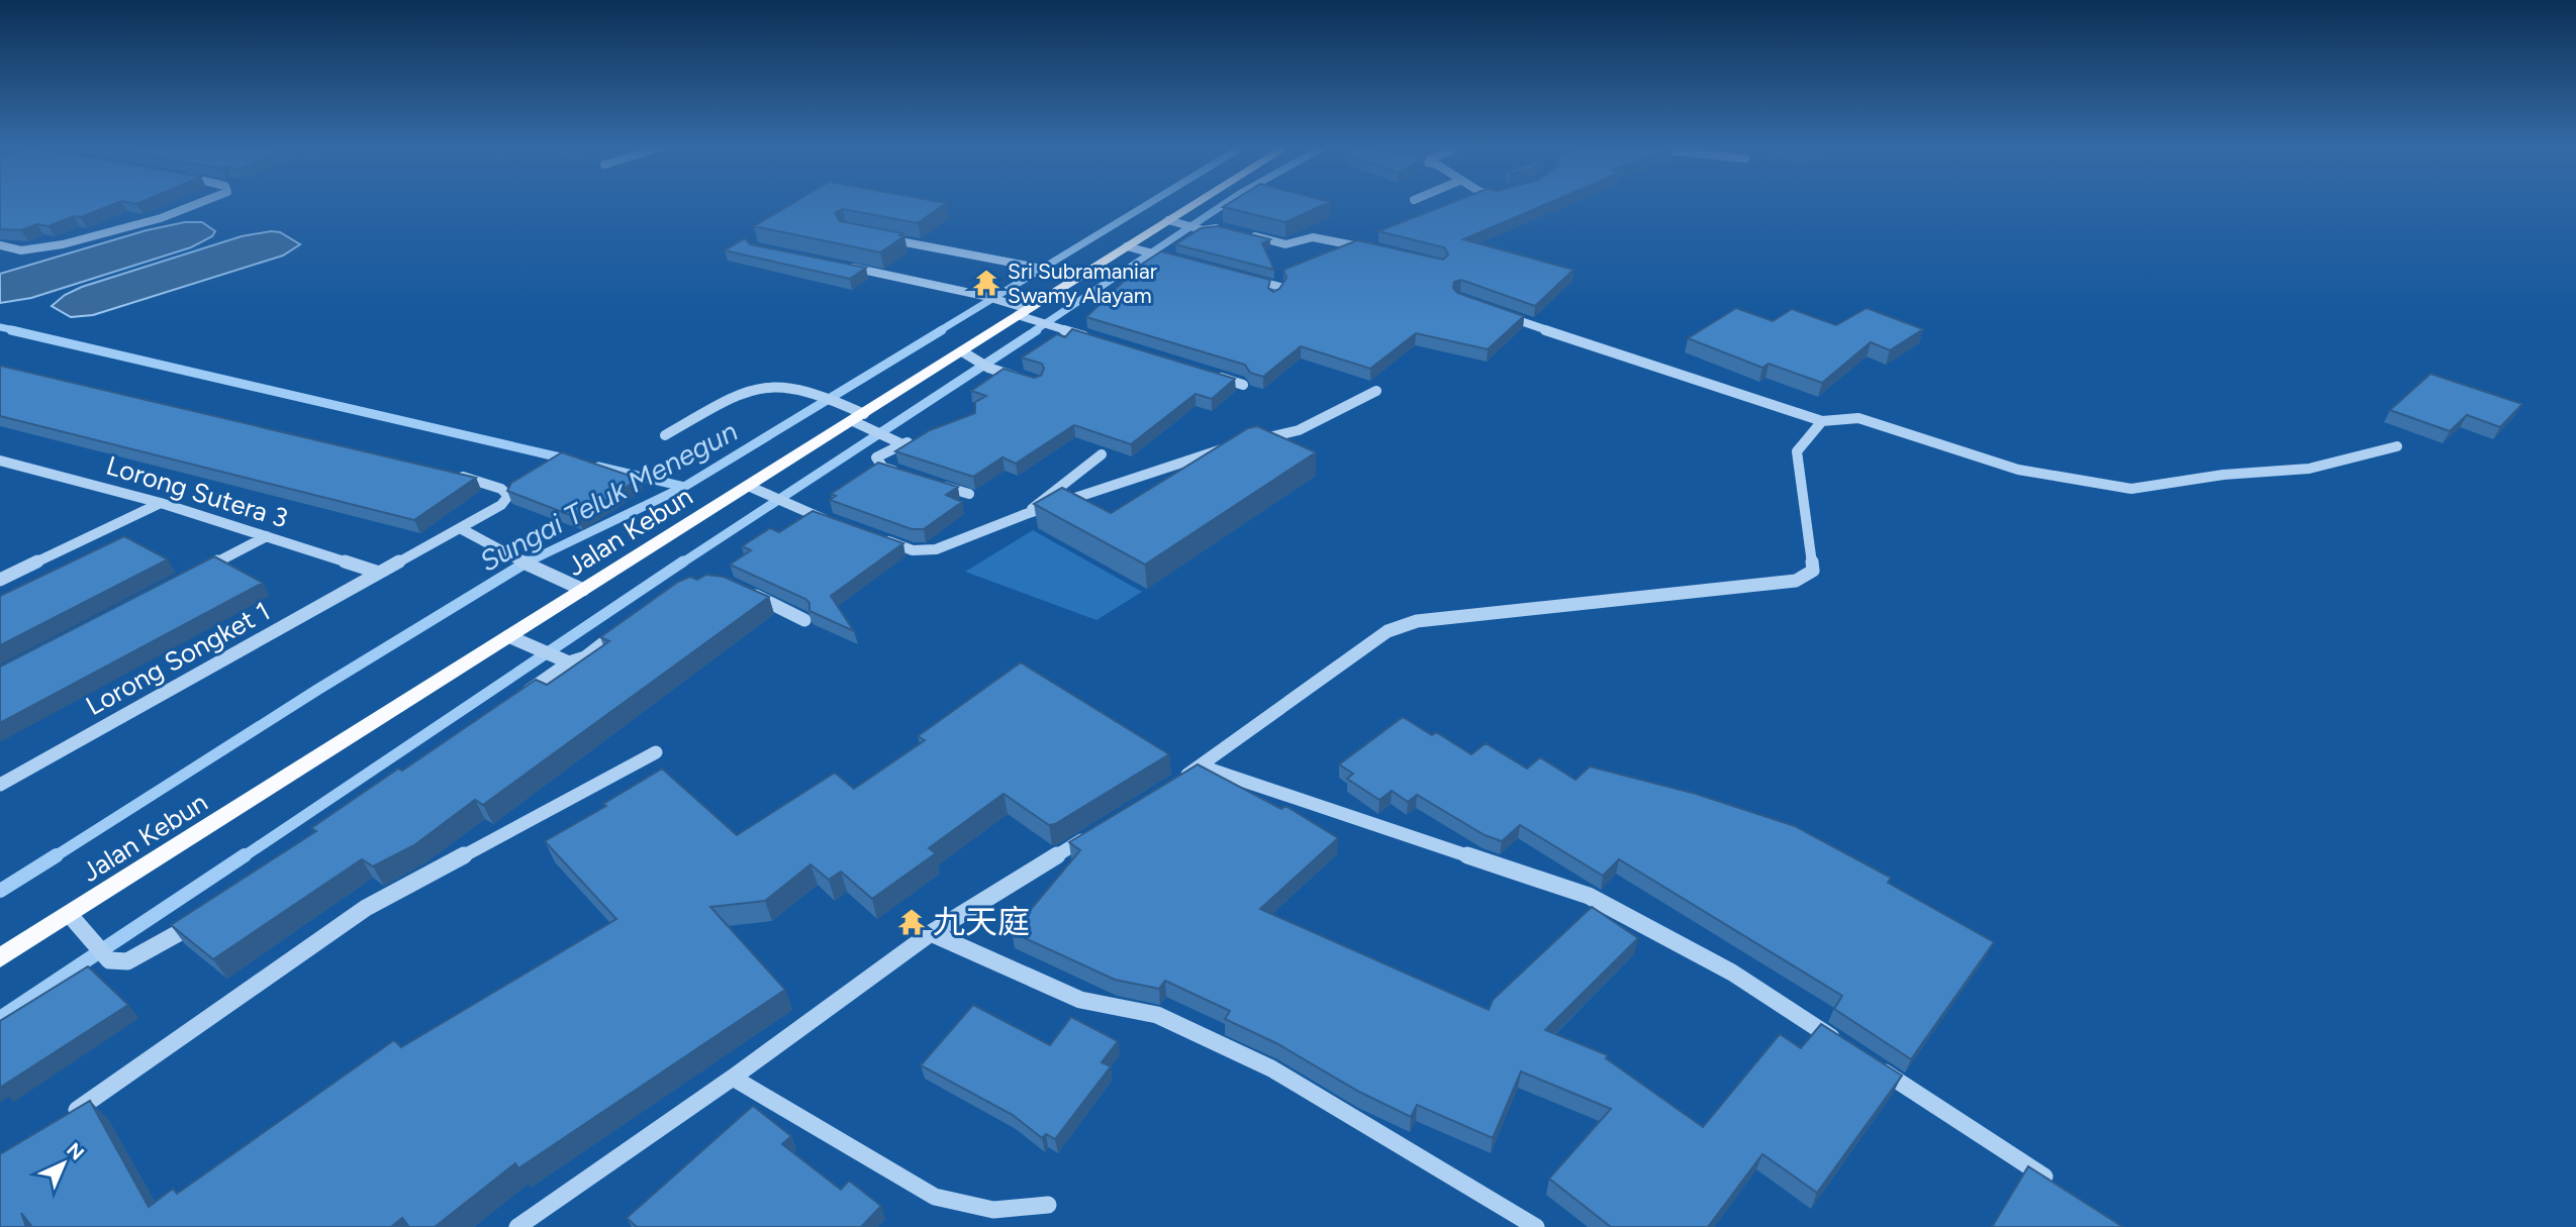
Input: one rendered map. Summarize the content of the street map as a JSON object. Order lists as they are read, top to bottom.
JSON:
{
  "streets": {
    "main road": ["Jalan Kebun"],
    "street": ["Lorong Sutera 3", "Lorong Songket 1"]
  },
  "crossings": [
    ["Lorong Sutera 3", "Lorong Songket 1"]
  ],
  "water": ["Sungai Teluk Menegun"],
  "places": {
    "temple": ["Sri Subramaniar Swamy Alayam", "九天庭"]
  },
  "north": "top right"
}
